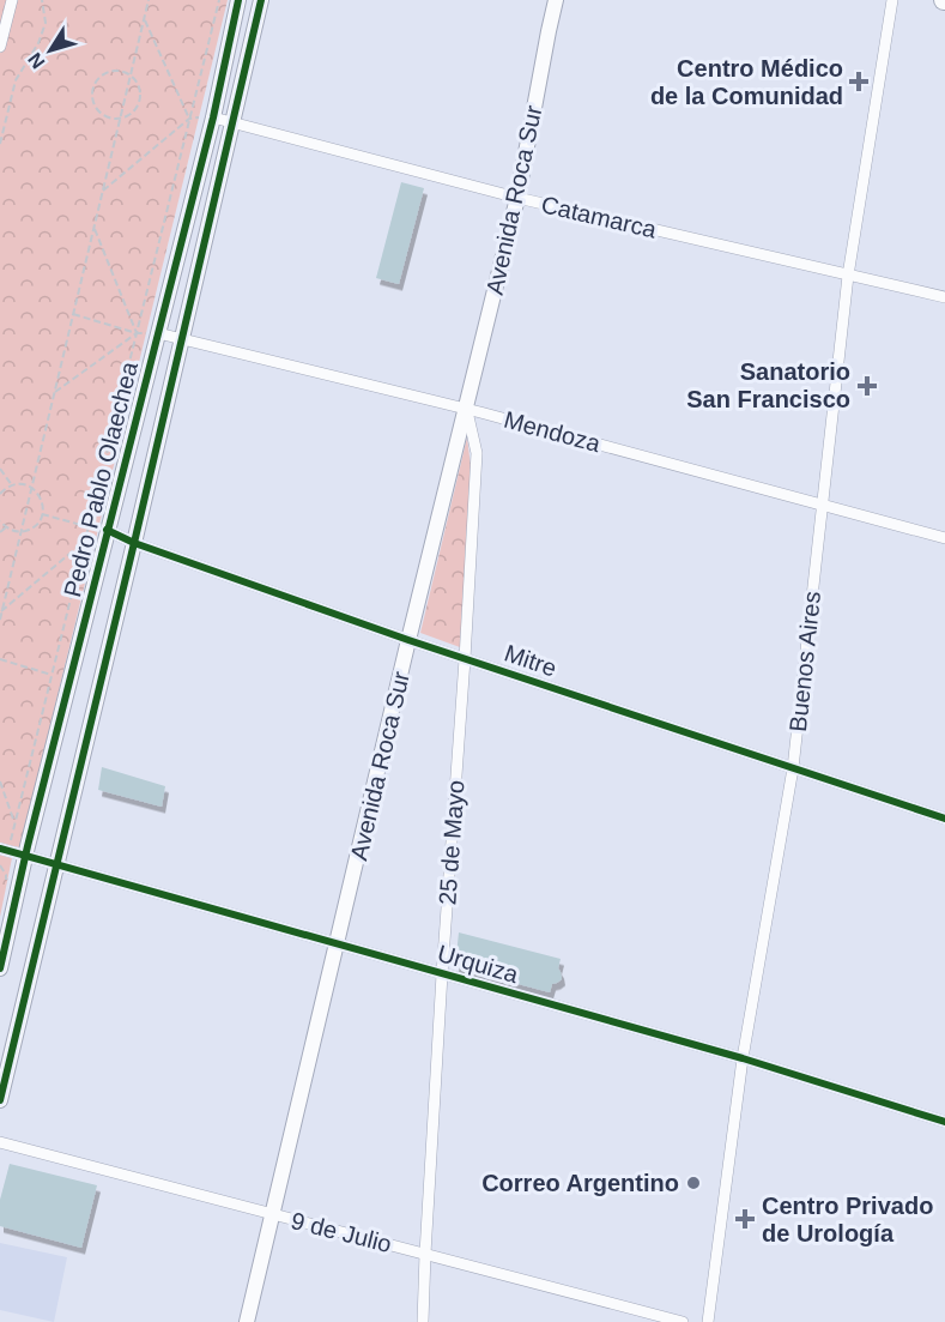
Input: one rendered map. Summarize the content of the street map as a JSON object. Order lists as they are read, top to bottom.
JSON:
{
  "streets": {
    "street": [
      "Avenida Roca Sur",
      "Catamarca",
      "Mendoza",
      "Pedro Pablo Olaechea",
      "Mitre",
      "Buenos Aires",
      "25 de Mayo",
      "Urquiza",
      "9 de Julio"
    ]
  },
  "crossings": [
    ["Avenida Roca Sur", "Catamarca"],
    ["Avenida Roca Sur", "Mendoza"],
    ["Avenida Roca Sur", "Mitre"],
    ["Avenida Roca Sur", "25 de Mayo"],
    ["Avenida Roca Sur", "Urquiza"],
    ["Avenida Roca Sur", "9 de Julio"],
    ["Catamarca", "Pedro Pablo Olaechea"],
    ["Catamarca", "Buenos Aires"],
    ["Mendoza", "Pedro Pablo Olaechea"],
    ["Mendoza", "Buenos Aires"],
    ["Mendoza", "25 de Mayo"],
    ["Pedro Pablo Olaechea", "Mitre"],
    ["Pedro Pablo Olaechea", "Urquiza"],
    ["Mitre", "Buenos Aires"],
    ["Mitre", "25 de Mayo"],
    ["Buenos Aires", "Urquiza"],
    ["25 de Mayo", "Urquiza"],
    ["25 de Mayo", "9 de Julio"]
  ],
  "places": {
    "health": ["Centro Médico de la Comunidad", "Sanatorio San Francisco", "Centro Privado de Urología"],
    "other": ["Correo Argentino"]
  },
  "north": "bottom left"
}
